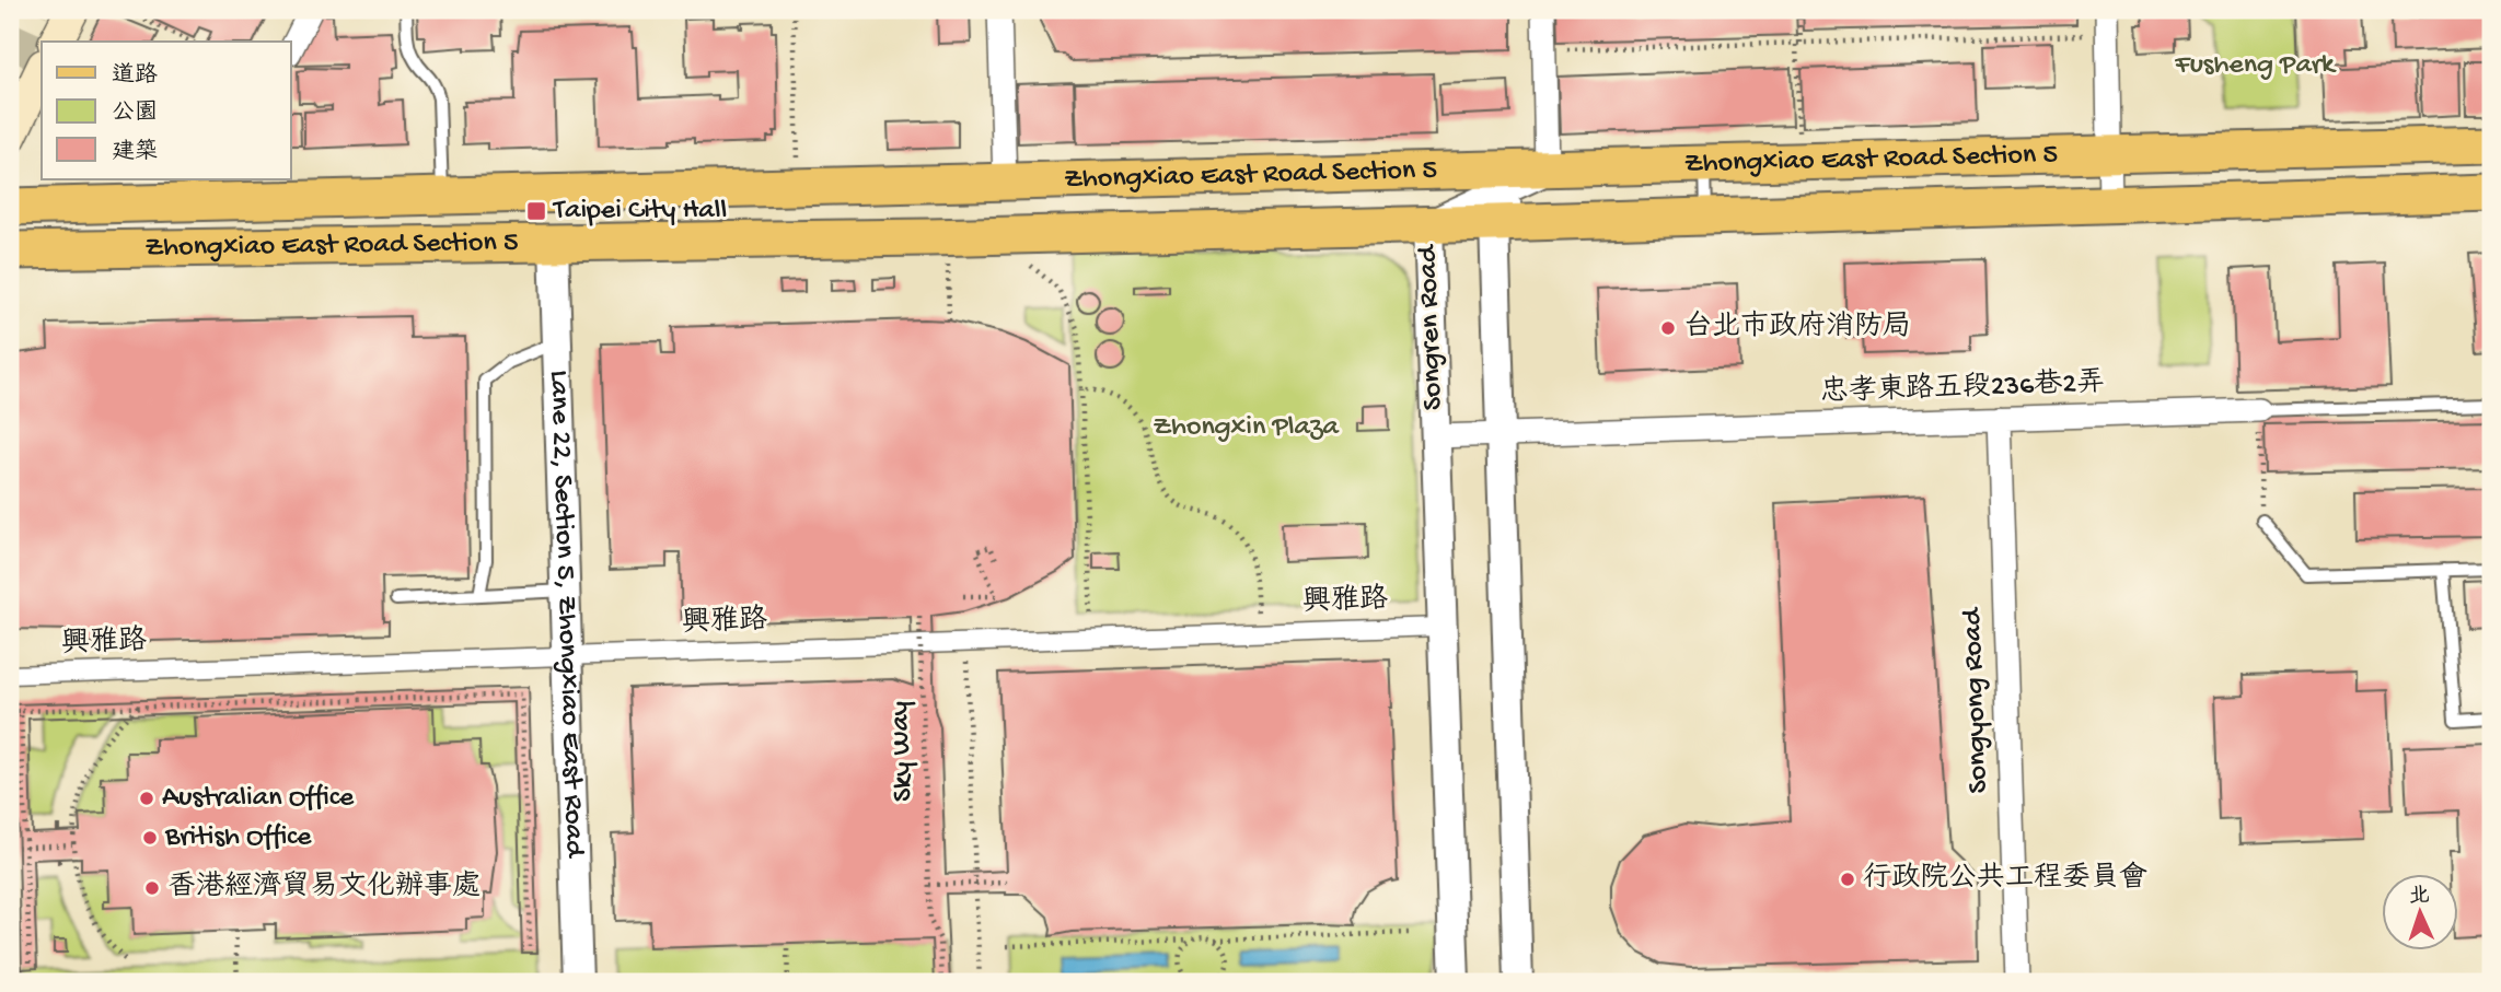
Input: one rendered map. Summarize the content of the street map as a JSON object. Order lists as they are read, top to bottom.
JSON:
{
  "streets": {
    "main road": ["Zhongxiao East Road Section 5"],
    "street": [
      "Songren Road",
      "忠孝東路五段236巷2弄",
      "興雅路",
      "Lane 22, Section 5, Zhongxiao East Road",
      "Songyong Road"
    ],
    "path": ["Sky Way"]
  },
  "crossings": [
    ["Zhongxiao East Road Section 5", "Songren Road"],
    ["Zhongxiao East Road Section 5", "Lane 22, Section 5, Zhongxiao East Road"],
    ["Songren Road", "忠孝東路五段236巷2弄"],
    ["Songren Road", "興雅路"],
    ["忠孝東路五段236巷2弄", "Songyong Road"],
    ["興雅路", "Lane 22, Section 5, Zhongxiao East Road"]
  ],
  "parks": ["Fusheng Park", "Zhongxin Plaza"],
  "places": {
    "transit": ["Taipei City Hall"],
    "other": [
      "台北市政府消防局",
      "Australian Office",
      "British Office",
      "行政院公共工程委員會",
      "香港經濟貿易文化辦事處"
    ]
  },
  "legend": ["道路", "公園", "建築"],
  "north": "top"
}
